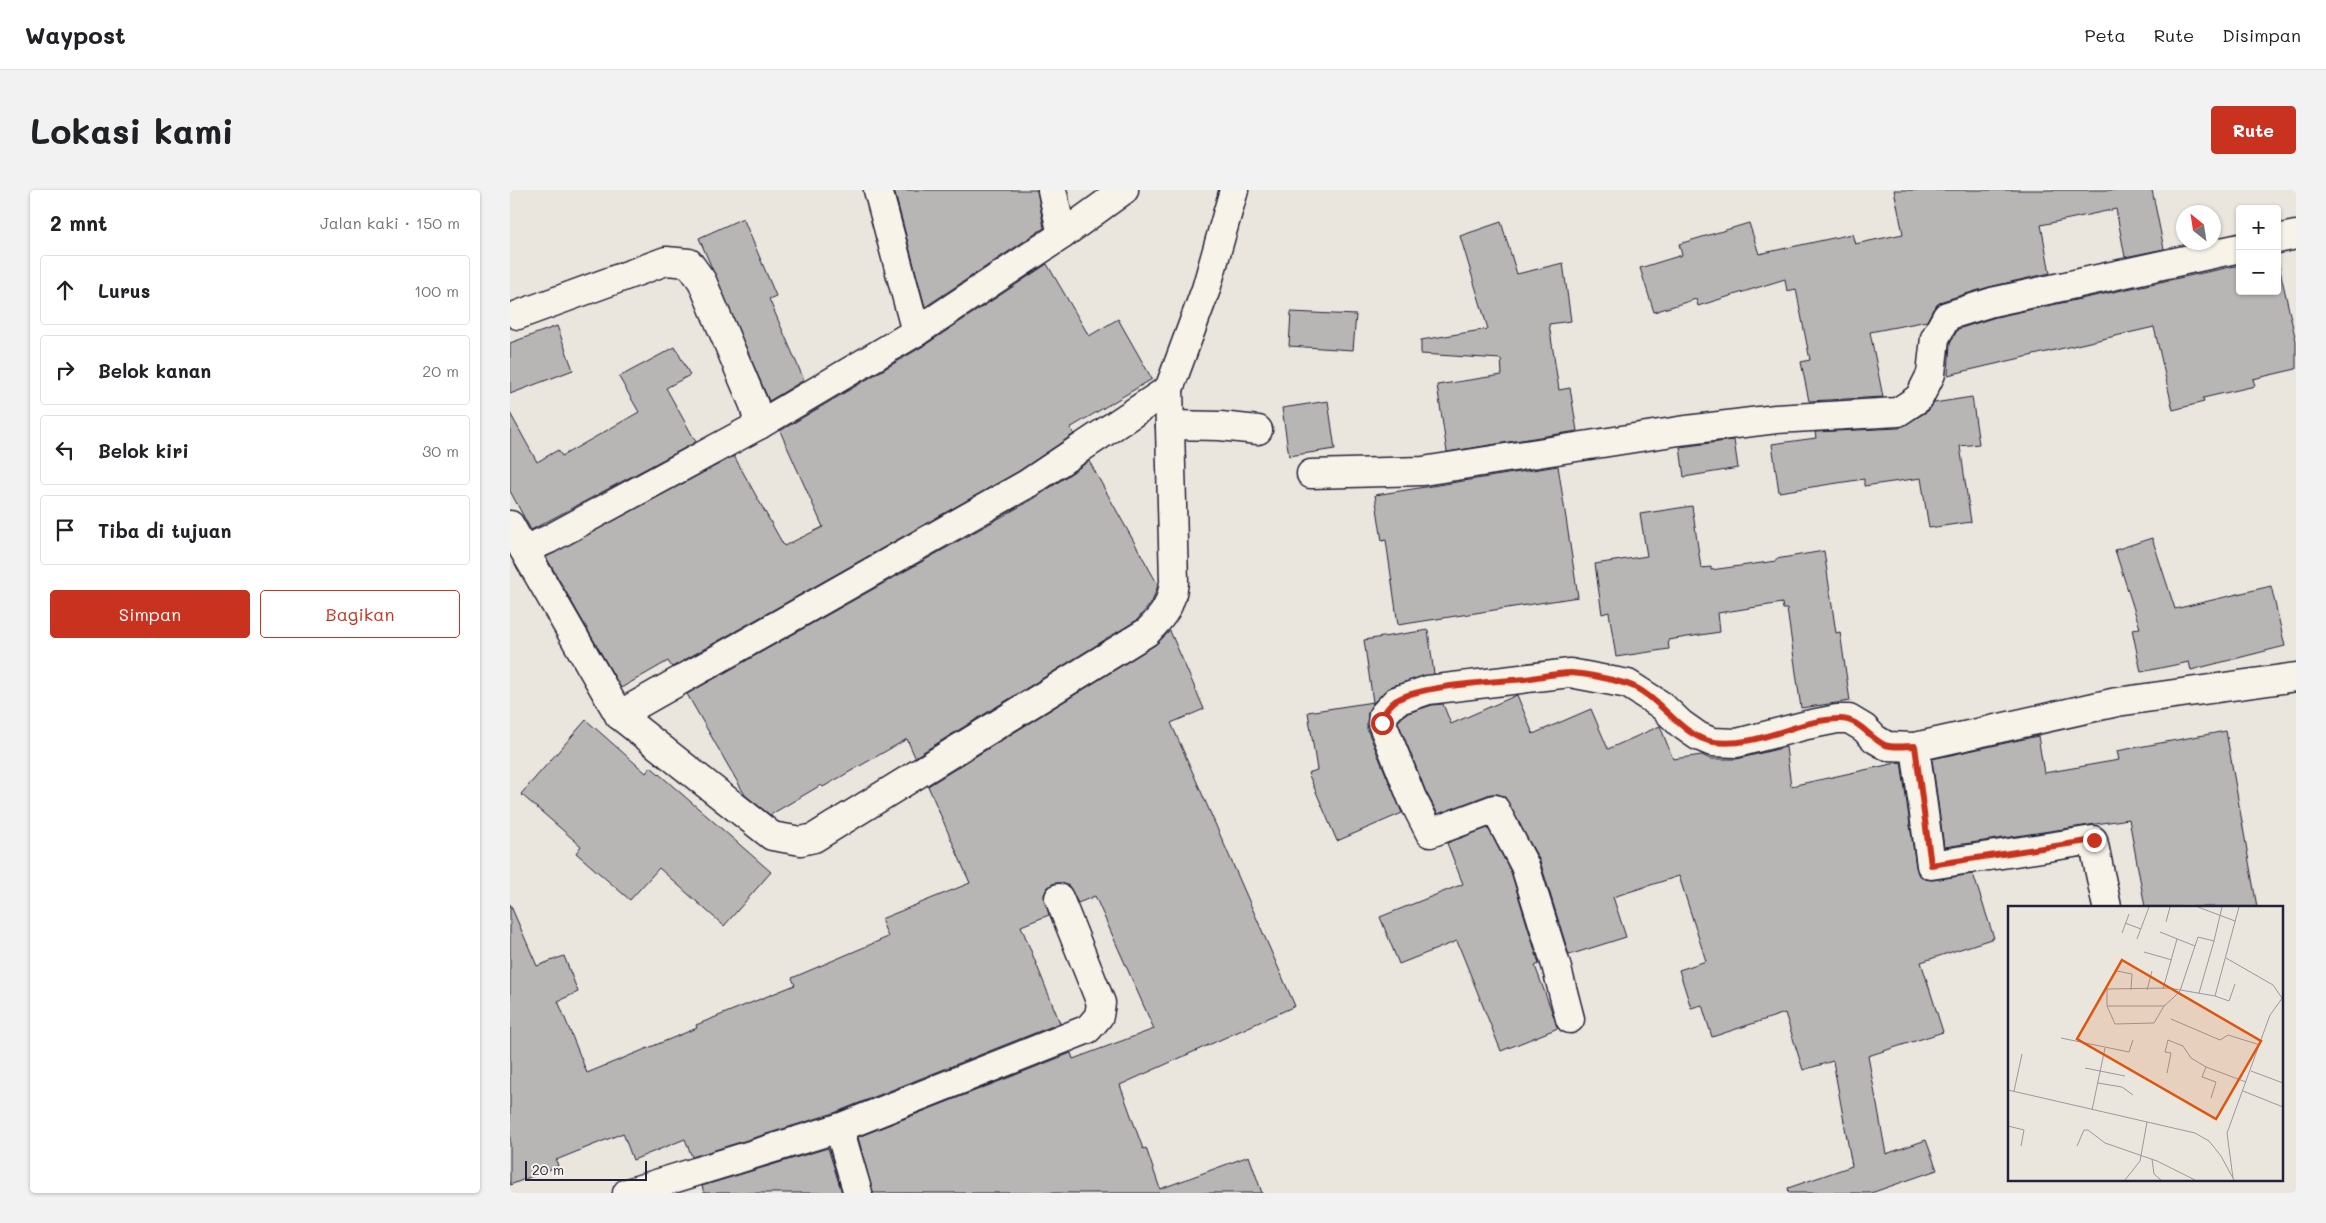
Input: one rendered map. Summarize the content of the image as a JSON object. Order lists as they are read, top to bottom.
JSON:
{
  "scale_bar": "20 m",
  "north": "top left",
  "page": {
    "header": "Waypost",
    "nav": ["Peta", "Rute", "Disimpan"],
    "buttons": [
      "Rute",
      ["Simpan", "Bagikan"]
    ],
    "title": "Lokasi kami",
    "heading": ["2 mnt", "Jalan kaki · 150 m"],
    "map_buttons": ["+", "−"],
    "list": [
      ["Lurus", "100 m"],
      ["Belok kanan", "20 m"],
      ["Belok kiri", "30 m"],
      "Tiba di tujuan"
    ],
    "scale": "20 m"
  }
}
